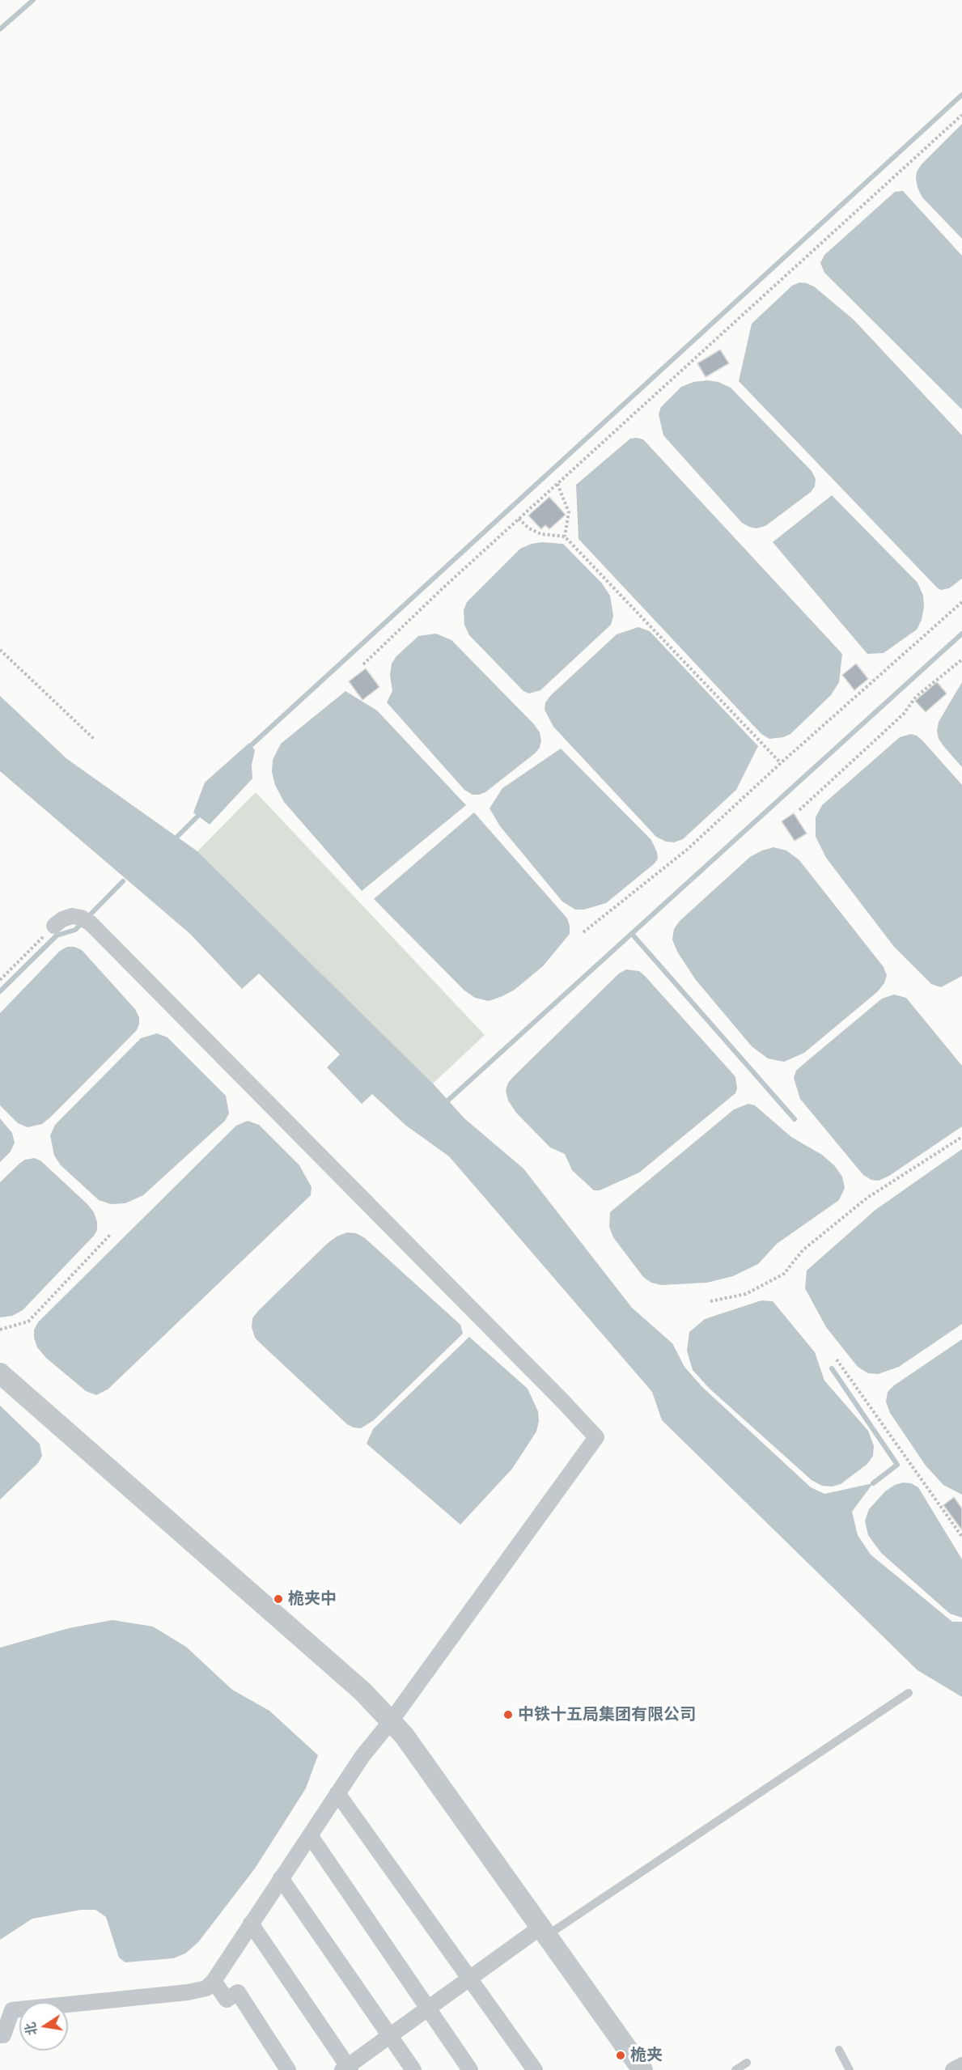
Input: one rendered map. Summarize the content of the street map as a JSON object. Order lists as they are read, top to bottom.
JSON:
{
  "places": ["桅夹中", "中铁十五局集团有限公司", "桅夹"],
  "north": "left"
}
